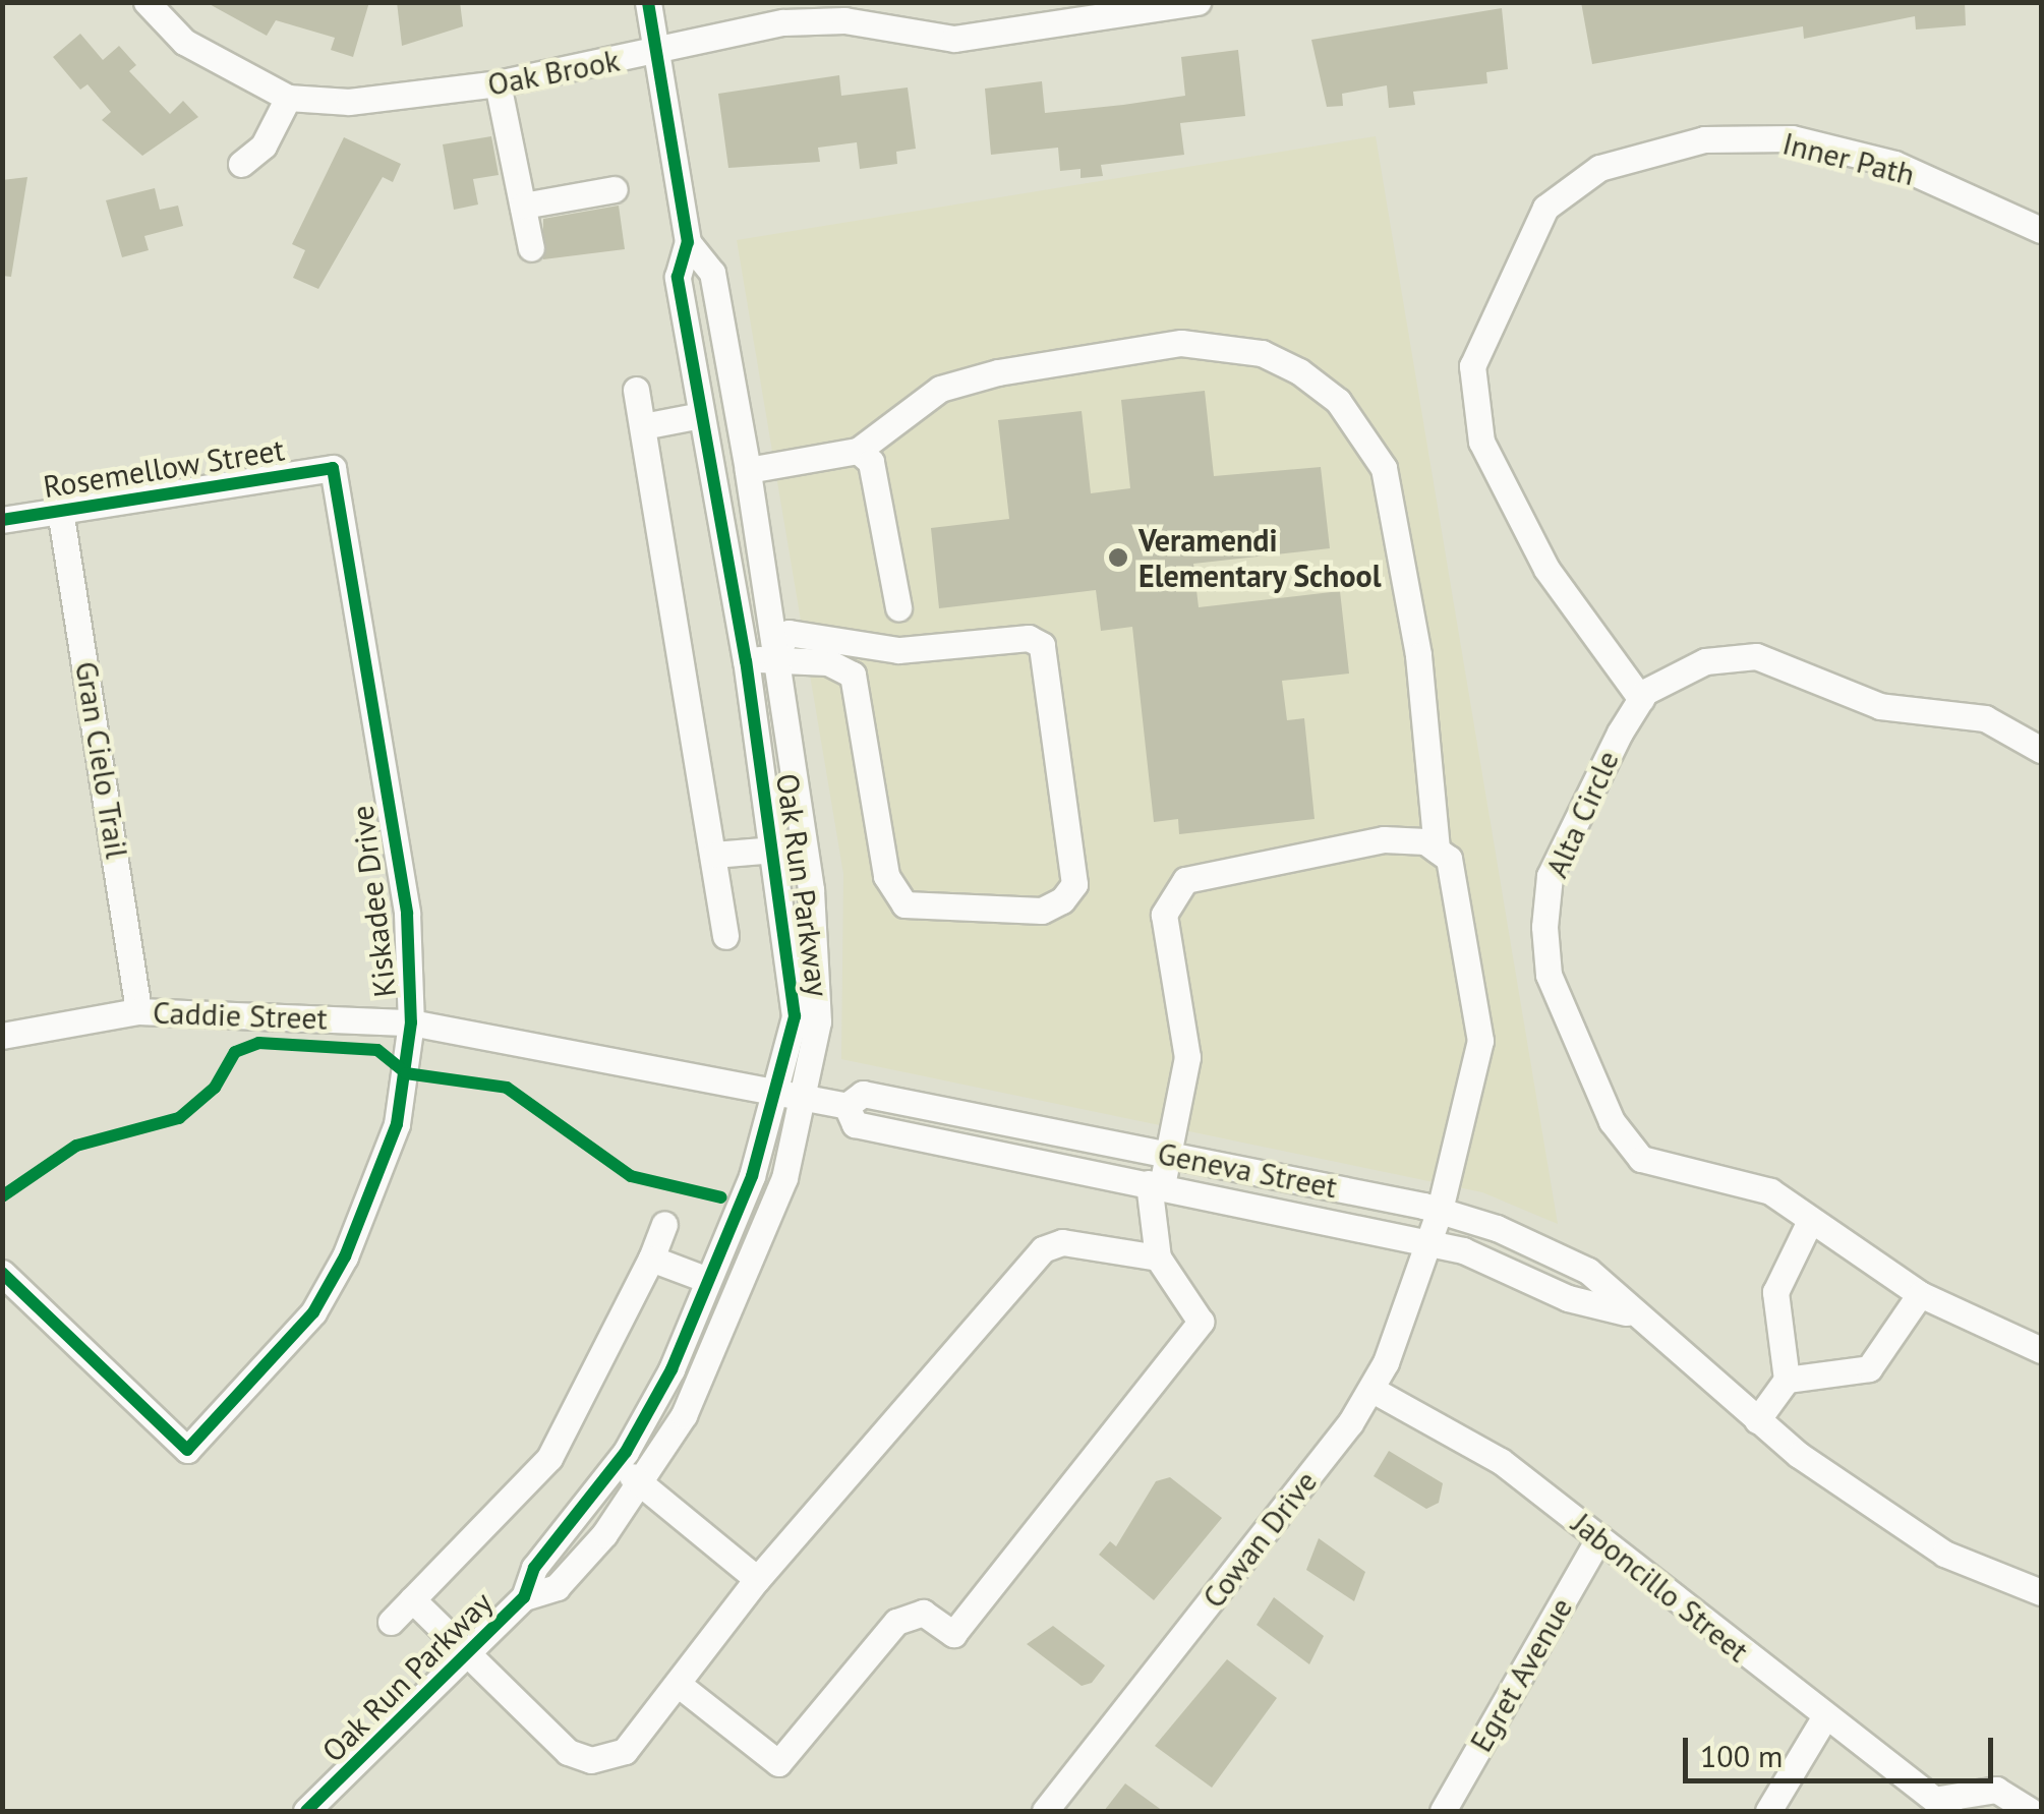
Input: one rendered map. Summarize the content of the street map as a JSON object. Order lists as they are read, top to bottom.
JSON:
{
  "streets": {
    "street": [
      "Oak Brook",
      "Inner Path",
      "Rosemellow Street",
      "Gran Cielo Trail",
      "Alta Circle",
      "Oak Run Parkway",
      "Kiskadee Drive",
      "Caddie Street",
      "Geneva Street",
      "Cowan Drive",
      "Jaboncillo Street",
      "Egret Avenue"
    ]
  },
  "crossings": [
    ["Oak Brook", "Oak Run Parkway"],
    ["Inner Path", "Alta Circle"],
    ["Rosemellow Street", "Gran Cielo Trail"],
    ["Rosemellow Street", "Kiskadee Drive"],
    ["Gran Cielo Trail", "Caddie Street"],
    ["Oak Run Parkway", "Caddie Street"],
    ["Oak Run Parkway", "Geneva Street"],
    ["Kiskadee Drive", "Caddie Street"],
    ["Caddie Street", "Geneva Street"],
    ["Geneva Street", "Cowan Drive"],
    ["Cowan Drive", "Jaboncillo Street"],
    ["Jaboncillo Street", "Egret Avenue"]
  ],
  "places": ["Veramendi Elementary School"],
  "scale_bar": "100 m"
}
